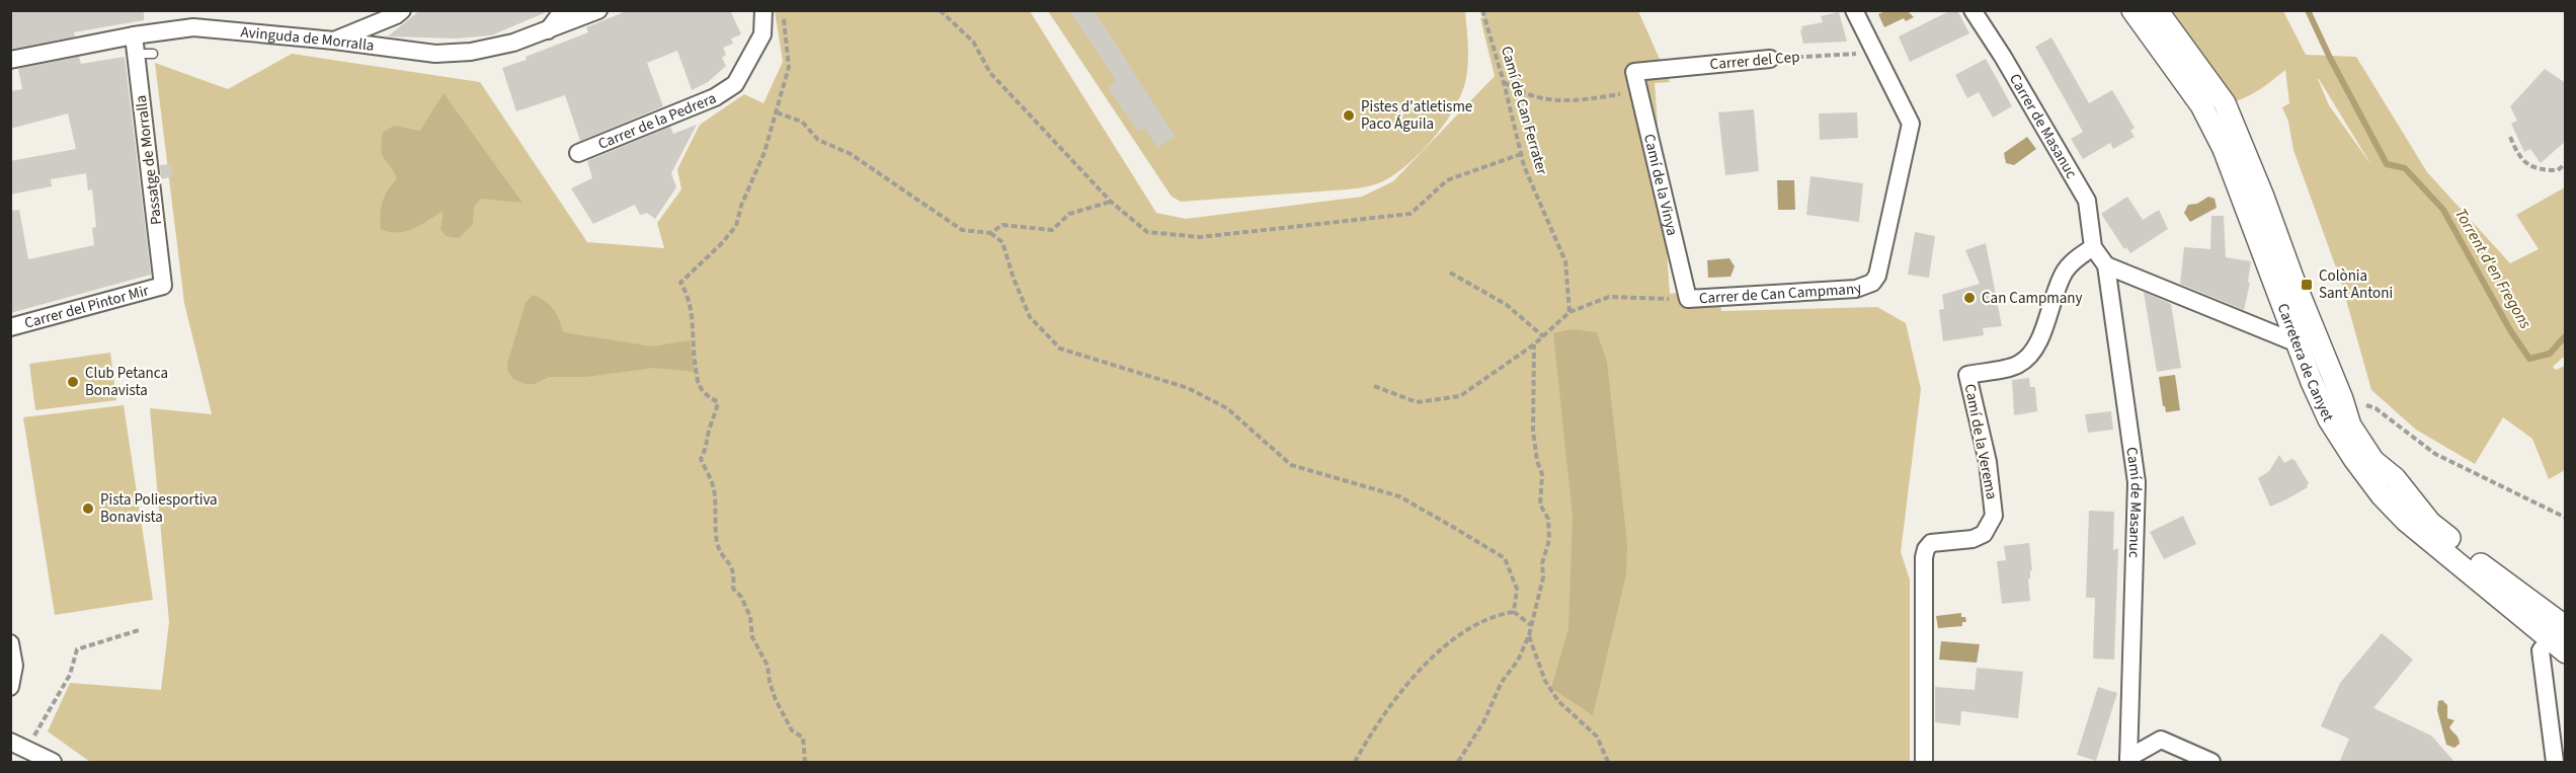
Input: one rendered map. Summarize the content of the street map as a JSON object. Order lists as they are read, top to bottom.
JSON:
{
  "streets": {
    "street": [
      "Avinguda de Morralla",
      "Carrer del Cep",
      "Carrer de la Pedrera",
      "Carrer de Masanuc",
      "Passatge de Morralla",
      "Camí de la Vinya",
      "Carrer de Can Campmany",
      "Carrer del Pintor Mir",
      "Carretera de Canyet",
      "Camí de la Verema",
      "Camí de Masanuc"
    ],
    "path": ["Camí de Can Ferrater"]
  },
  "crossings": [
    ["Avinguda de Morralla", "Passatge de Morralla"],
    ["Carrer del Cep", "Camí de la Vinya"],
    ["Carrer del Cep", "Carrer de Can Campmany"],
    ["Carrer de Masanuc", "Camí de la Verema"],
    ["Carrer de Masanuc", "Camí de Masanuc"],
    ["Passatge de Morralla", "Carrer del Pintor Mir"],
    ["Camí de la Vinya", "Carrer de Can Campmany"],
    ["Camí de la Verema", "Camí de Masanuc"]
  ],
  "water": ["Torrent d'en Fregons"],
  "places": {
    "other": [
      "Pistes d'atletisme Paco Águila",
      "Can Campmany",
      "Club Petanca Bonavista",
      "Pista Poliesportiva Bonavista"
    ],
    "transit": ["Colònia Sant Antoni"]
  }
}
